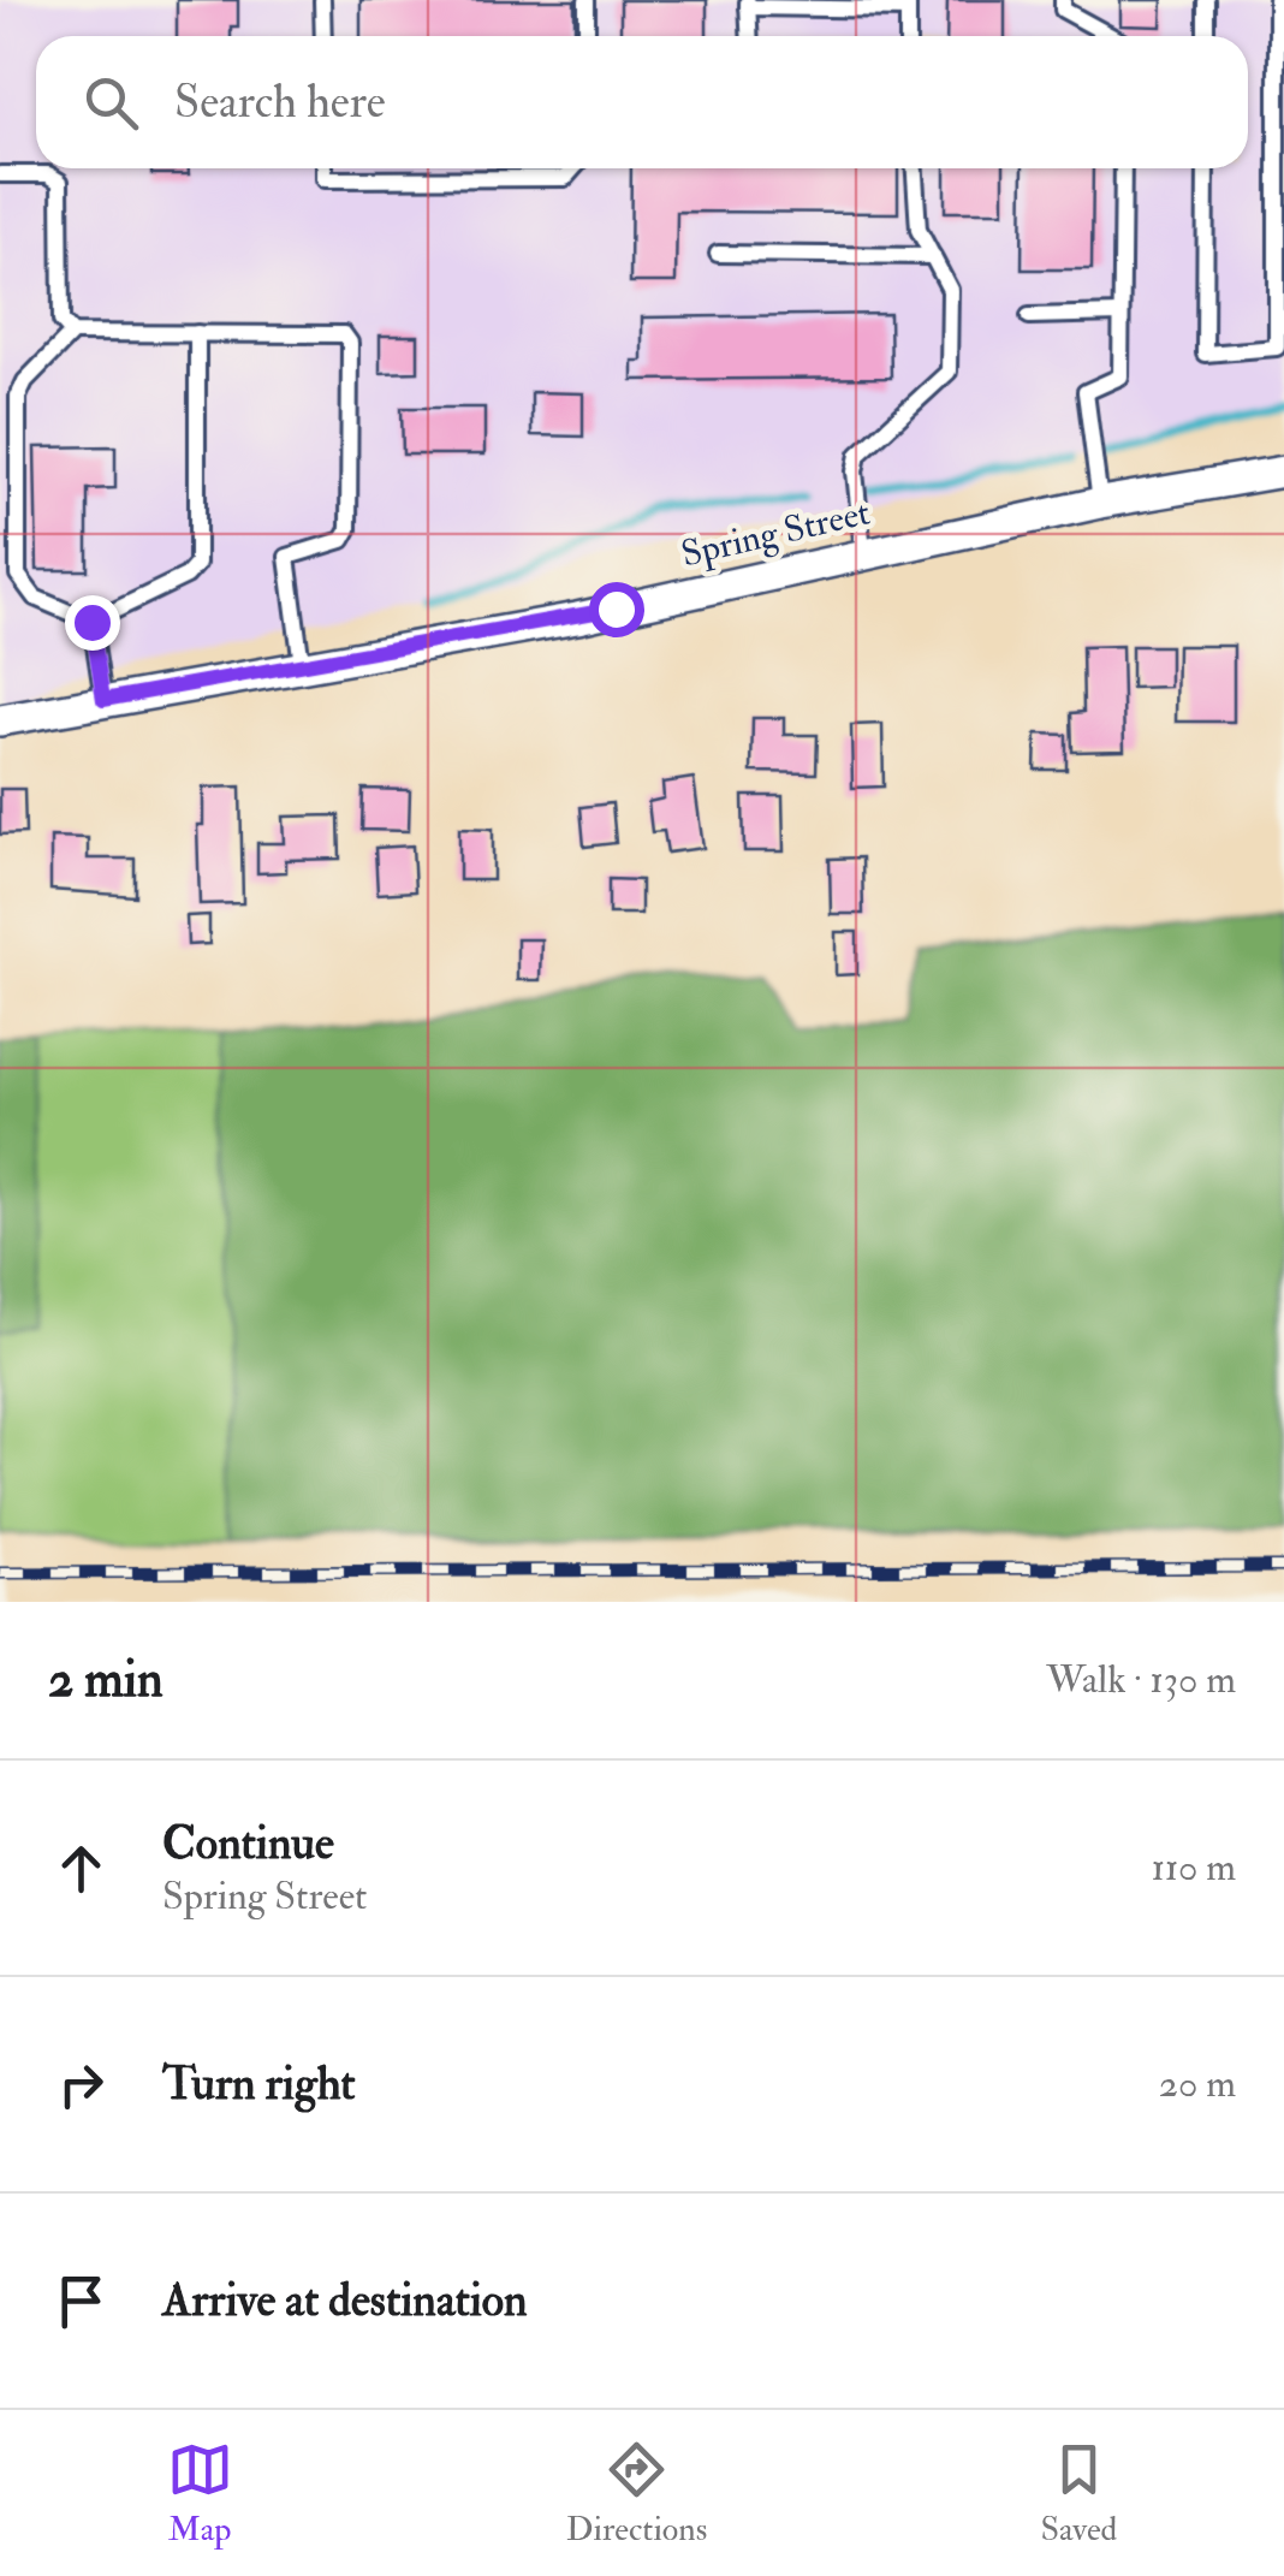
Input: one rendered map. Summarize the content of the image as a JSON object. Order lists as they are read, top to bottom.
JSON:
{
  "streets": {
    "street": ["Spring Street"]
  },
  "page": {
    "search": "Search here",
    "heading": ["2 min", "Walk · 130 m"],
    "list": [
      ["Continue", "Spring Street", "110 m"],
      ["Turn right", "20 m"],
      "Arrive at destination"
    ],
    "nav": ["Map", "Directions", "Saved"]
  }
}
